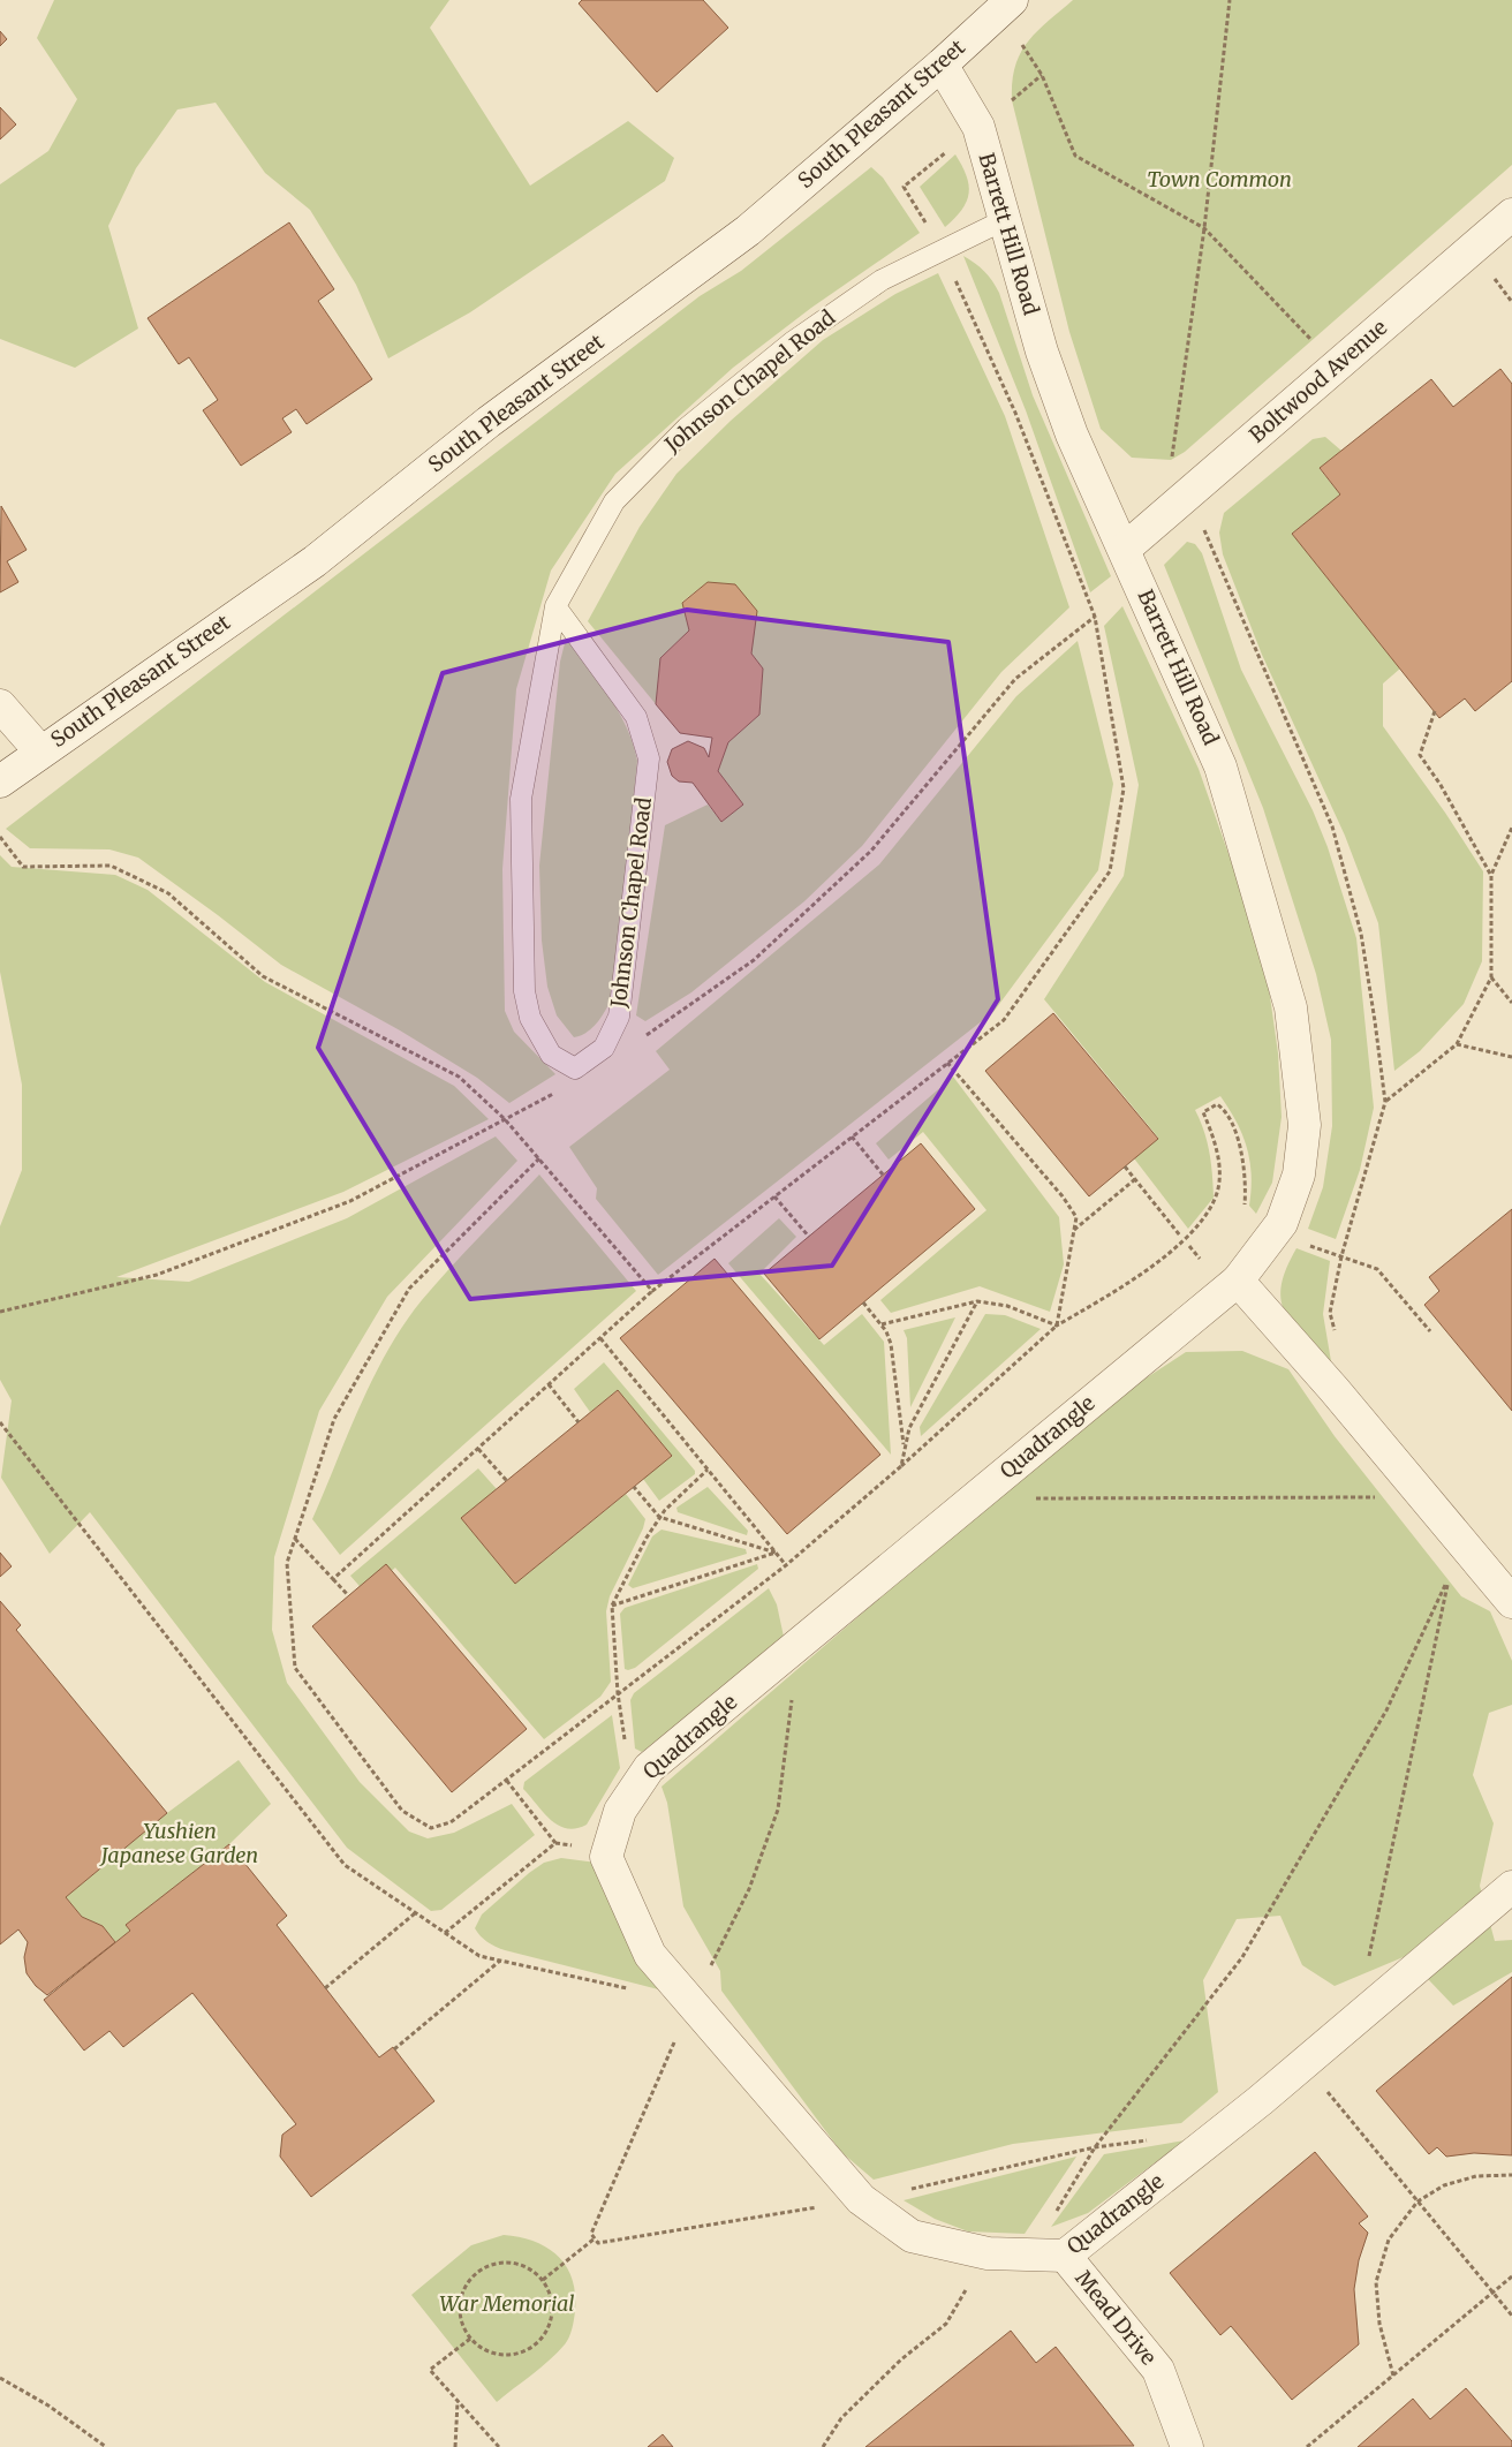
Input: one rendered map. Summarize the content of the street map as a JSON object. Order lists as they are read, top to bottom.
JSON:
{
  "streets": {
    "street": [
      "South Pleasant Street",
      "Barrett Hill Road",
      "Boltwood Avenue",
      "Quadrangle",
      "Mead Drive"
    ],
    "lane": ["Johnson Chapel Road"]
  },
  "crossings": [
    ["South Pleasant Street", "Barrett Hill Road"],
    ["Barrett Hill Road", "Johnson Chapel Road"],
    ["Barrett Hill Road", "Boltwood Avenue"],
    ["Barrett Hill Road", "Quadrangle"],
    ["Quadrangle", "Mead Drive"]
  ],
  "parks": ["Town Common", "Yushien Japanese Garden", "War Memorial"]
}
